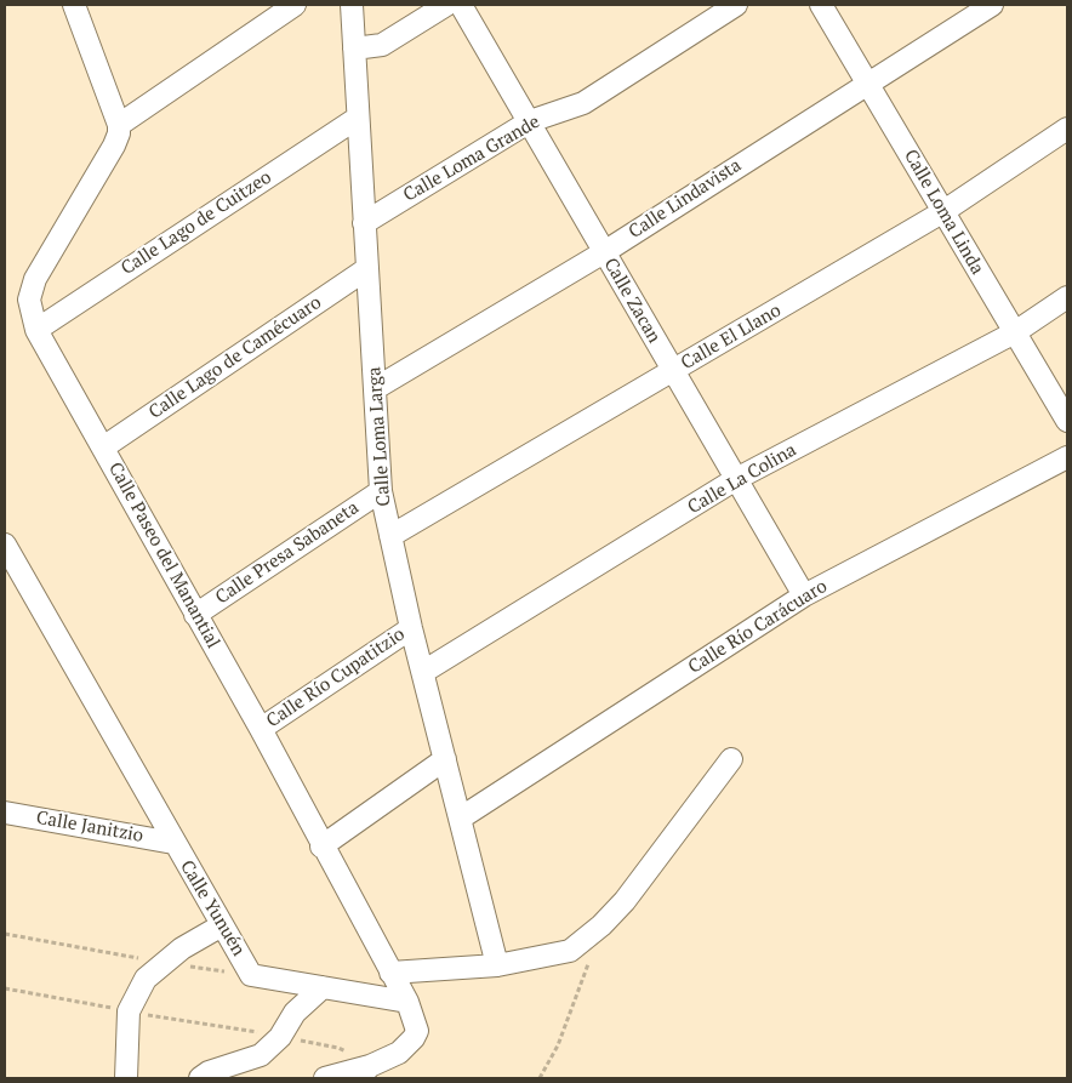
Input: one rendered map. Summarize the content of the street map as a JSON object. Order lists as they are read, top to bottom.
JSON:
{
  "streets": {
    "street": [
      "Calle Loma Grande",
      "Calle Lindavista",
      "Calle Loma Linda",
      "Calle Lago de Cuitzeo",
      "Calle Zacan",
      "Calle El Llano",
      "Calle Lago de Camécuaro",
      "Calle Loma Larga",
      "Calle La Colina",
      "Calle Presa Sabaneta",
      "Calle Paseo del Manantial",
      "Calle Río Carácuaro",
      "Calle Río Cupatitzio",
      "Calle Janitzio",
      "Calle Yunuén"
    ]
  },
  "crossings": [
    ["Calle Loma Grande", "Calle Zacan"],
    ["Calle Loma Grande", "Calle Loma Larga"],
    ["Calle Lindavista", "Calle Loma Linda"],
    ["Calle Lindavista", "Calle Zacan"],
    ["Calle Lindavista", "Calle Loma Larga"],
    ["Calle Loma Linda", "Calle El Llano"],
    ["Calle Loma Linda", "Calle La Colina"],
    ["Calle Lago de Cuitzeo", "Calle Loma Larga"],
    ["Calle Lago de Cuitzeo", "Calle Paseo del Manantial"],
    ["Calle Zacan", "Calle El Llano"],
    ["Calle Zacan", "Calle La Colina"],
    ["Calle Zacan", "Calle Río Carácuaro"],
    ["Calle El Llano", "Calle Loma Larga"],
    ["Calle Lago de Camécuaro", "Calle Loma Larga"],
    ["Calle Lago de Camécuaro", "Calle Paseo del Manantial"],
    ["Calle Loma Larga", "Calle La Colina"],
    ["Calle Loma Larga", "Calle Presa Sabaneta"],
    ["Calle Loma Larga", "Calle Río Carácuaro"],
    ["Calle Loma Larga", "Calle Río Cupatitzio"],
    ["Calle Presa Sabaneta", "Calle Paseo del Manantial"],
    ["Calle Paseo del Manantial", "Calle Río Cupatitzio"],
    ["Calle Janitzio", "Calle Yunuén"]
  ]
}
